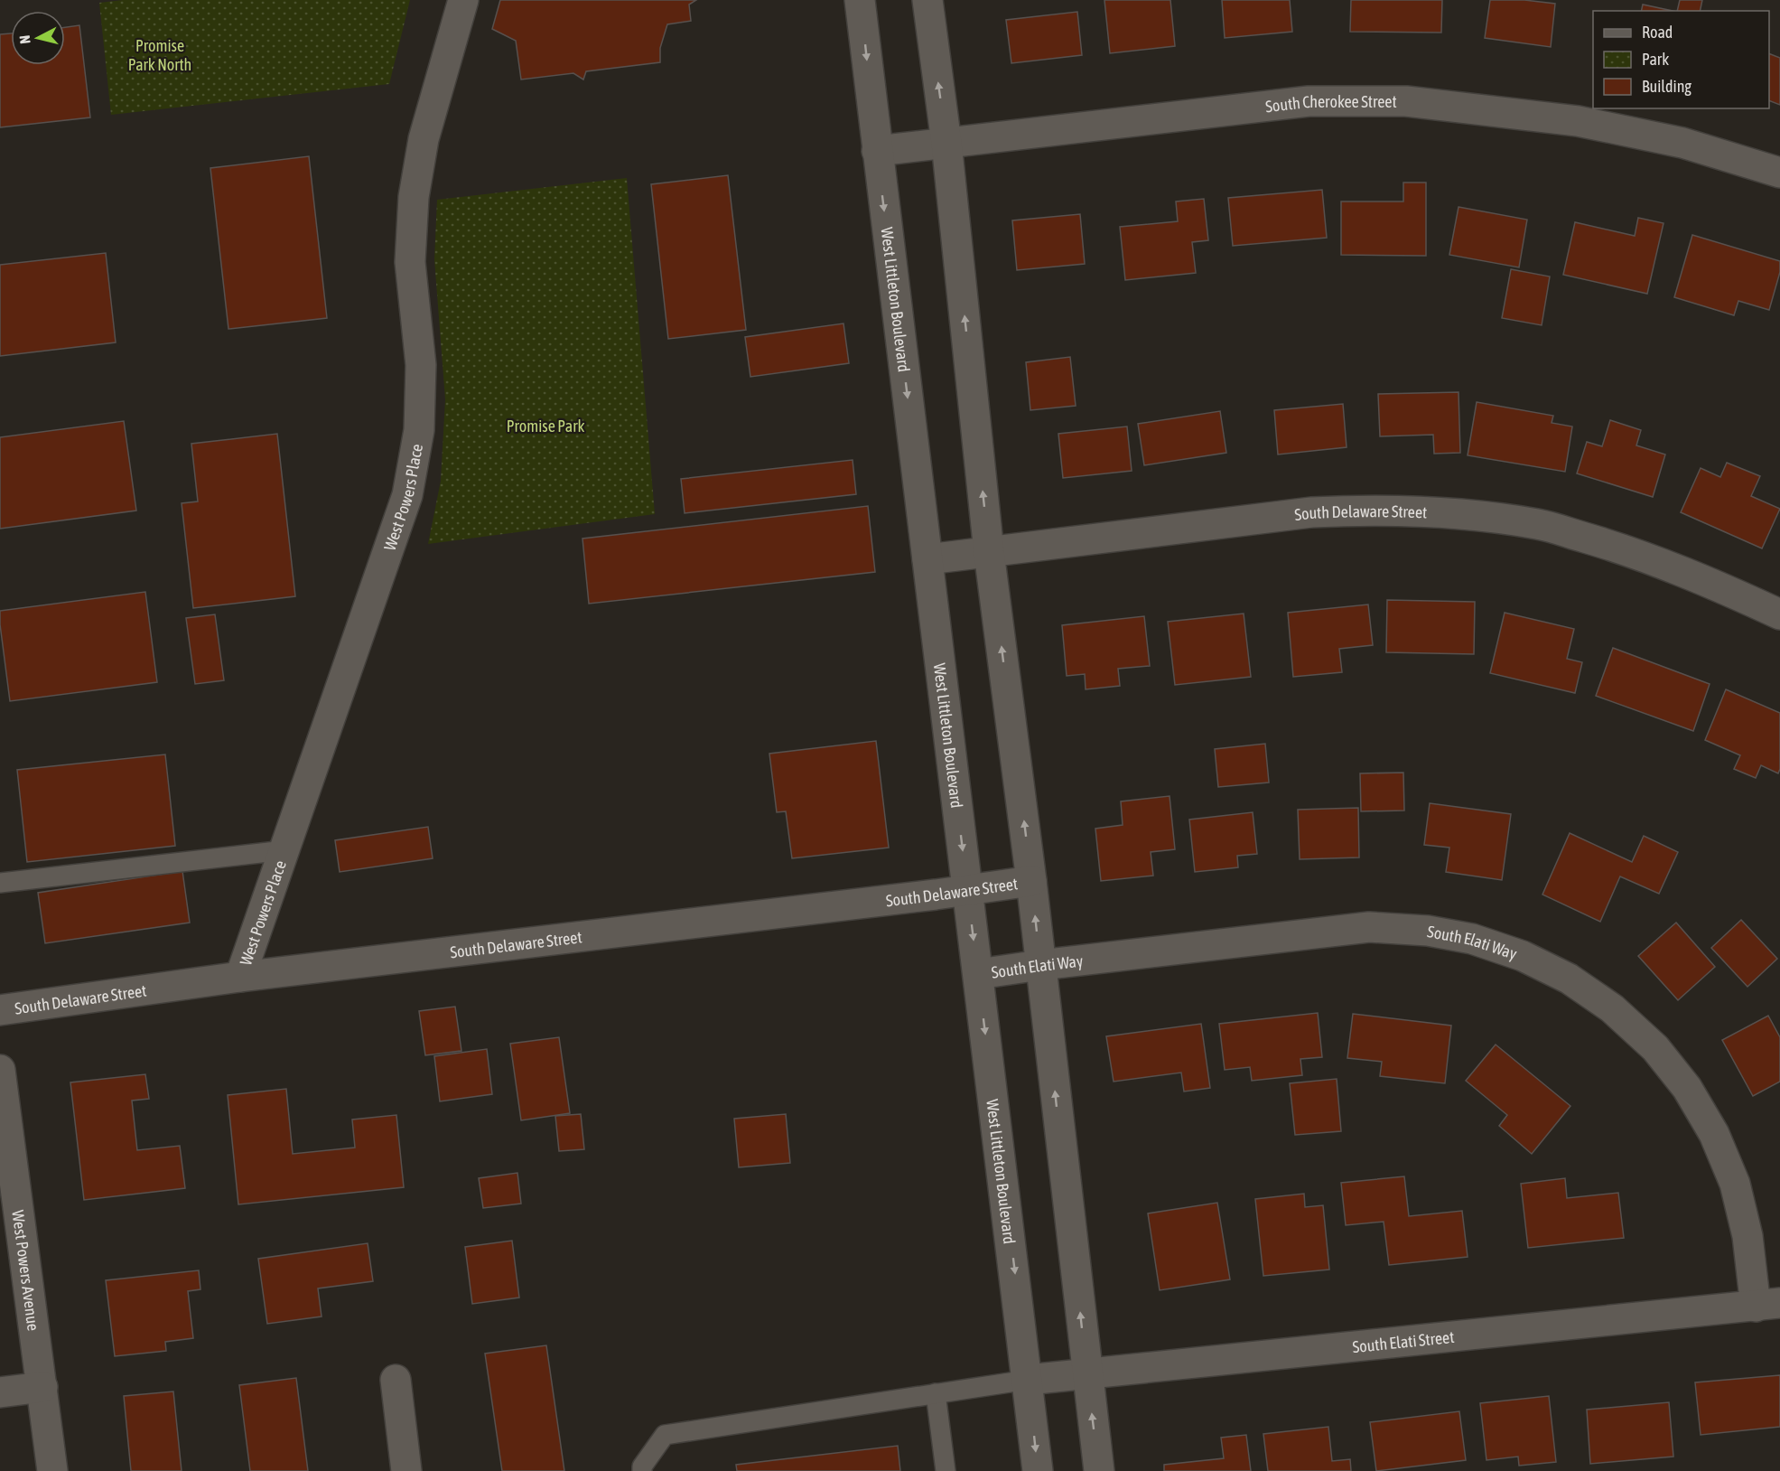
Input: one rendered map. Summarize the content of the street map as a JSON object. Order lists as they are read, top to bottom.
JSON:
{
  "streets": {
    "street": [
      "South Cherokee Street",
      "West Littleton Boulevard",
      "West Powers Place",
      "South Delaware Street",
      "South Elati Way",
      "West Powers Avenue",
      "South Elati Street"
    ]
  },
  "crossings": [
    ["South Cherokee Street", "West Littleton Boulevard"],
    ["West Littleton Boulevard", "South Delaware Street"],
    ["West Littleton Boulevard", "South Elati Way"],
    ["West Littleton Boulevard", "South Elati Street"],
    ["West Powers Place", "South Delaware Street"],
    ["South Elati Way", "South Elati Street"]
  ],
  "parks": ["Promise Park North", "Promise Park"],
  "legend": ["Road", "Park", "Building"],
  "north": "left"
}
